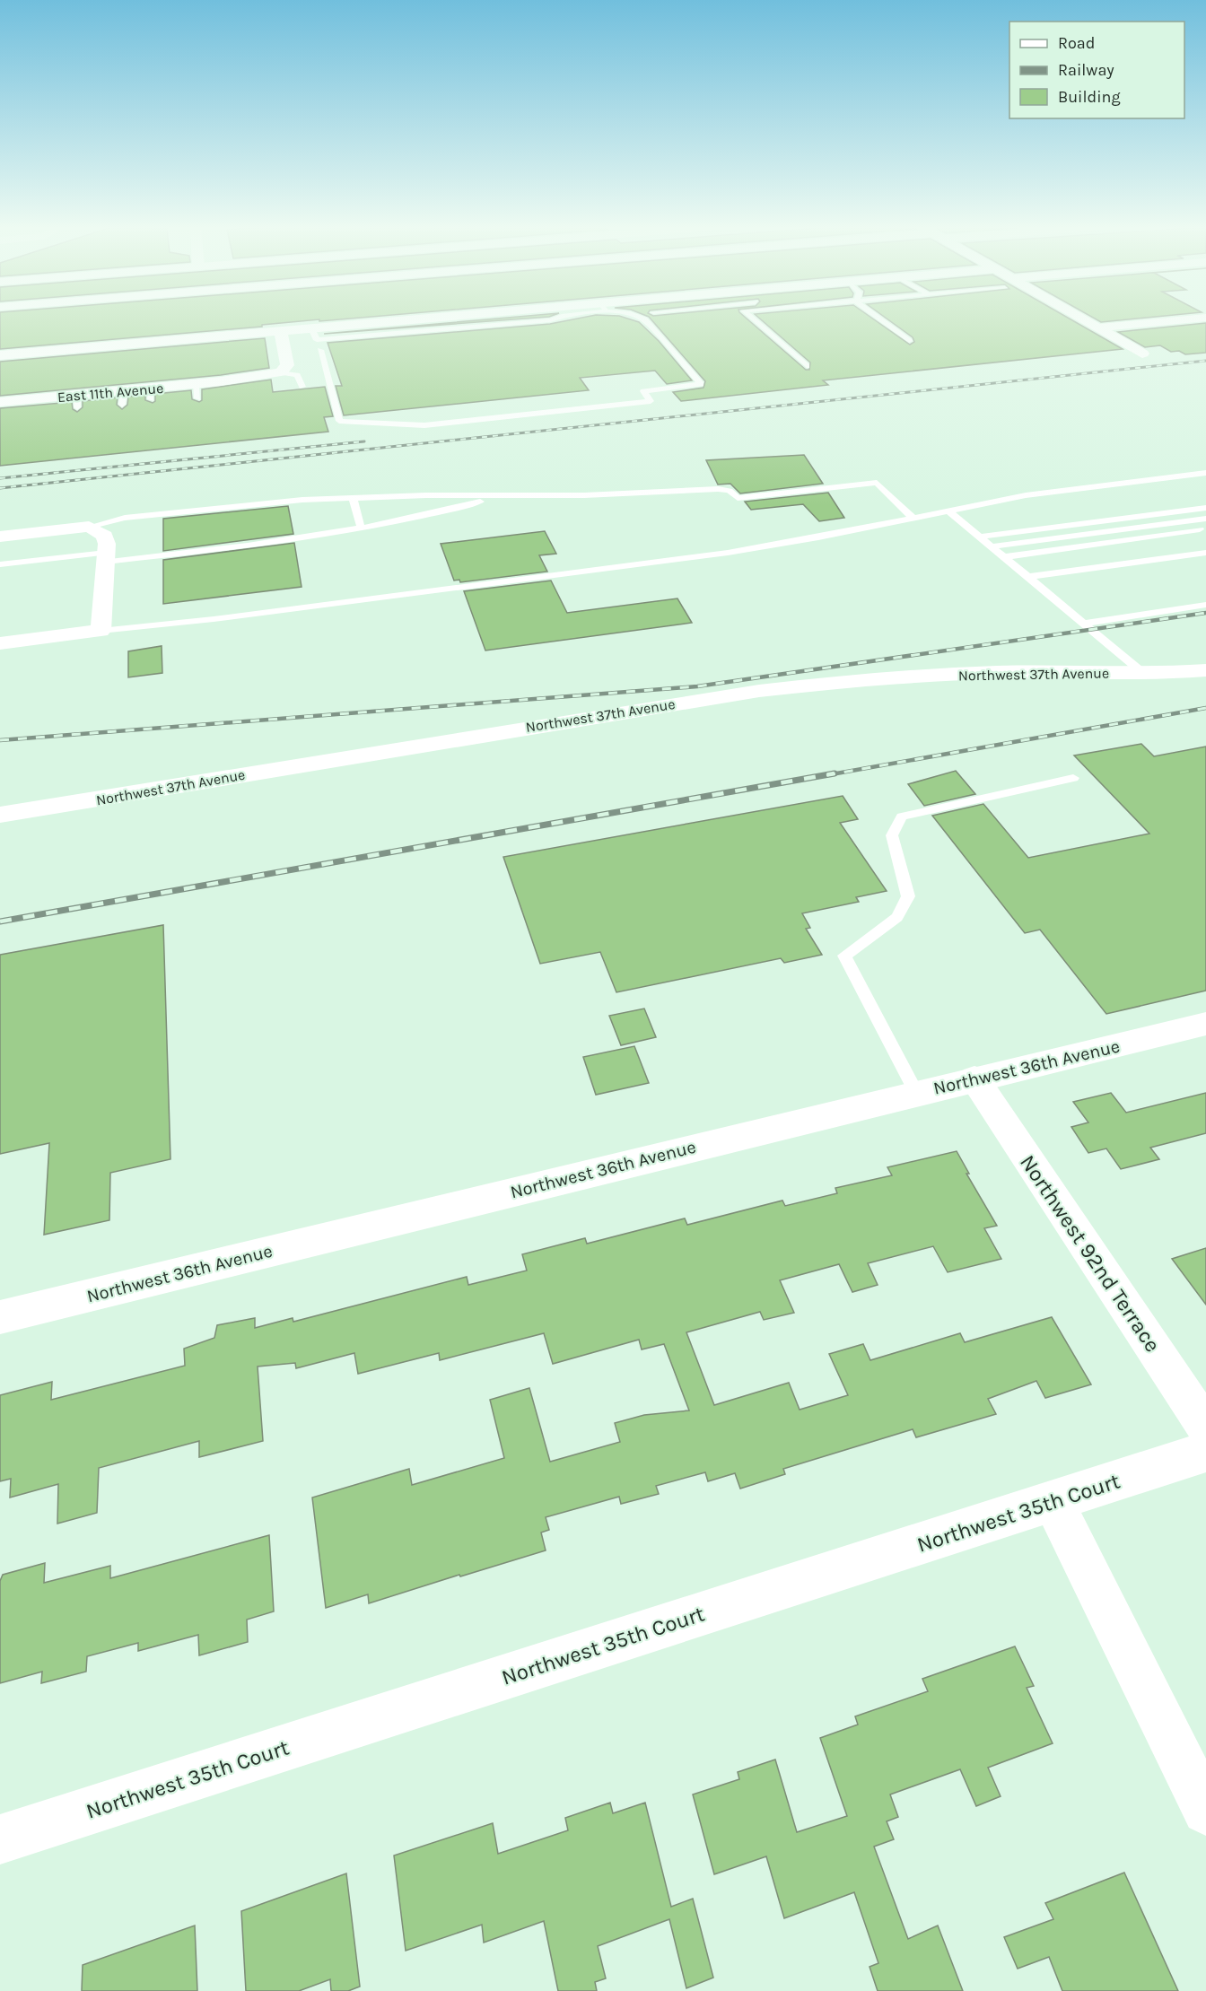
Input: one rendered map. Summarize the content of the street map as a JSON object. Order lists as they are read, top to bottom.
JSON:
{
  "streets": {
    "street": [
      "East 11th Avenue",
      "Northwest 37th Avenue",
      "Northwest 36th Avenue",
      "Northwest 92nd Terrace",
      "Northwest 35th Court"
    ]
  },
  "crossings": [
    ["Northwest 36th Avenue", "Northwest 92nd Terrace"]
  ],
  "legend": ["Road", "Railway", "Building"]
}
